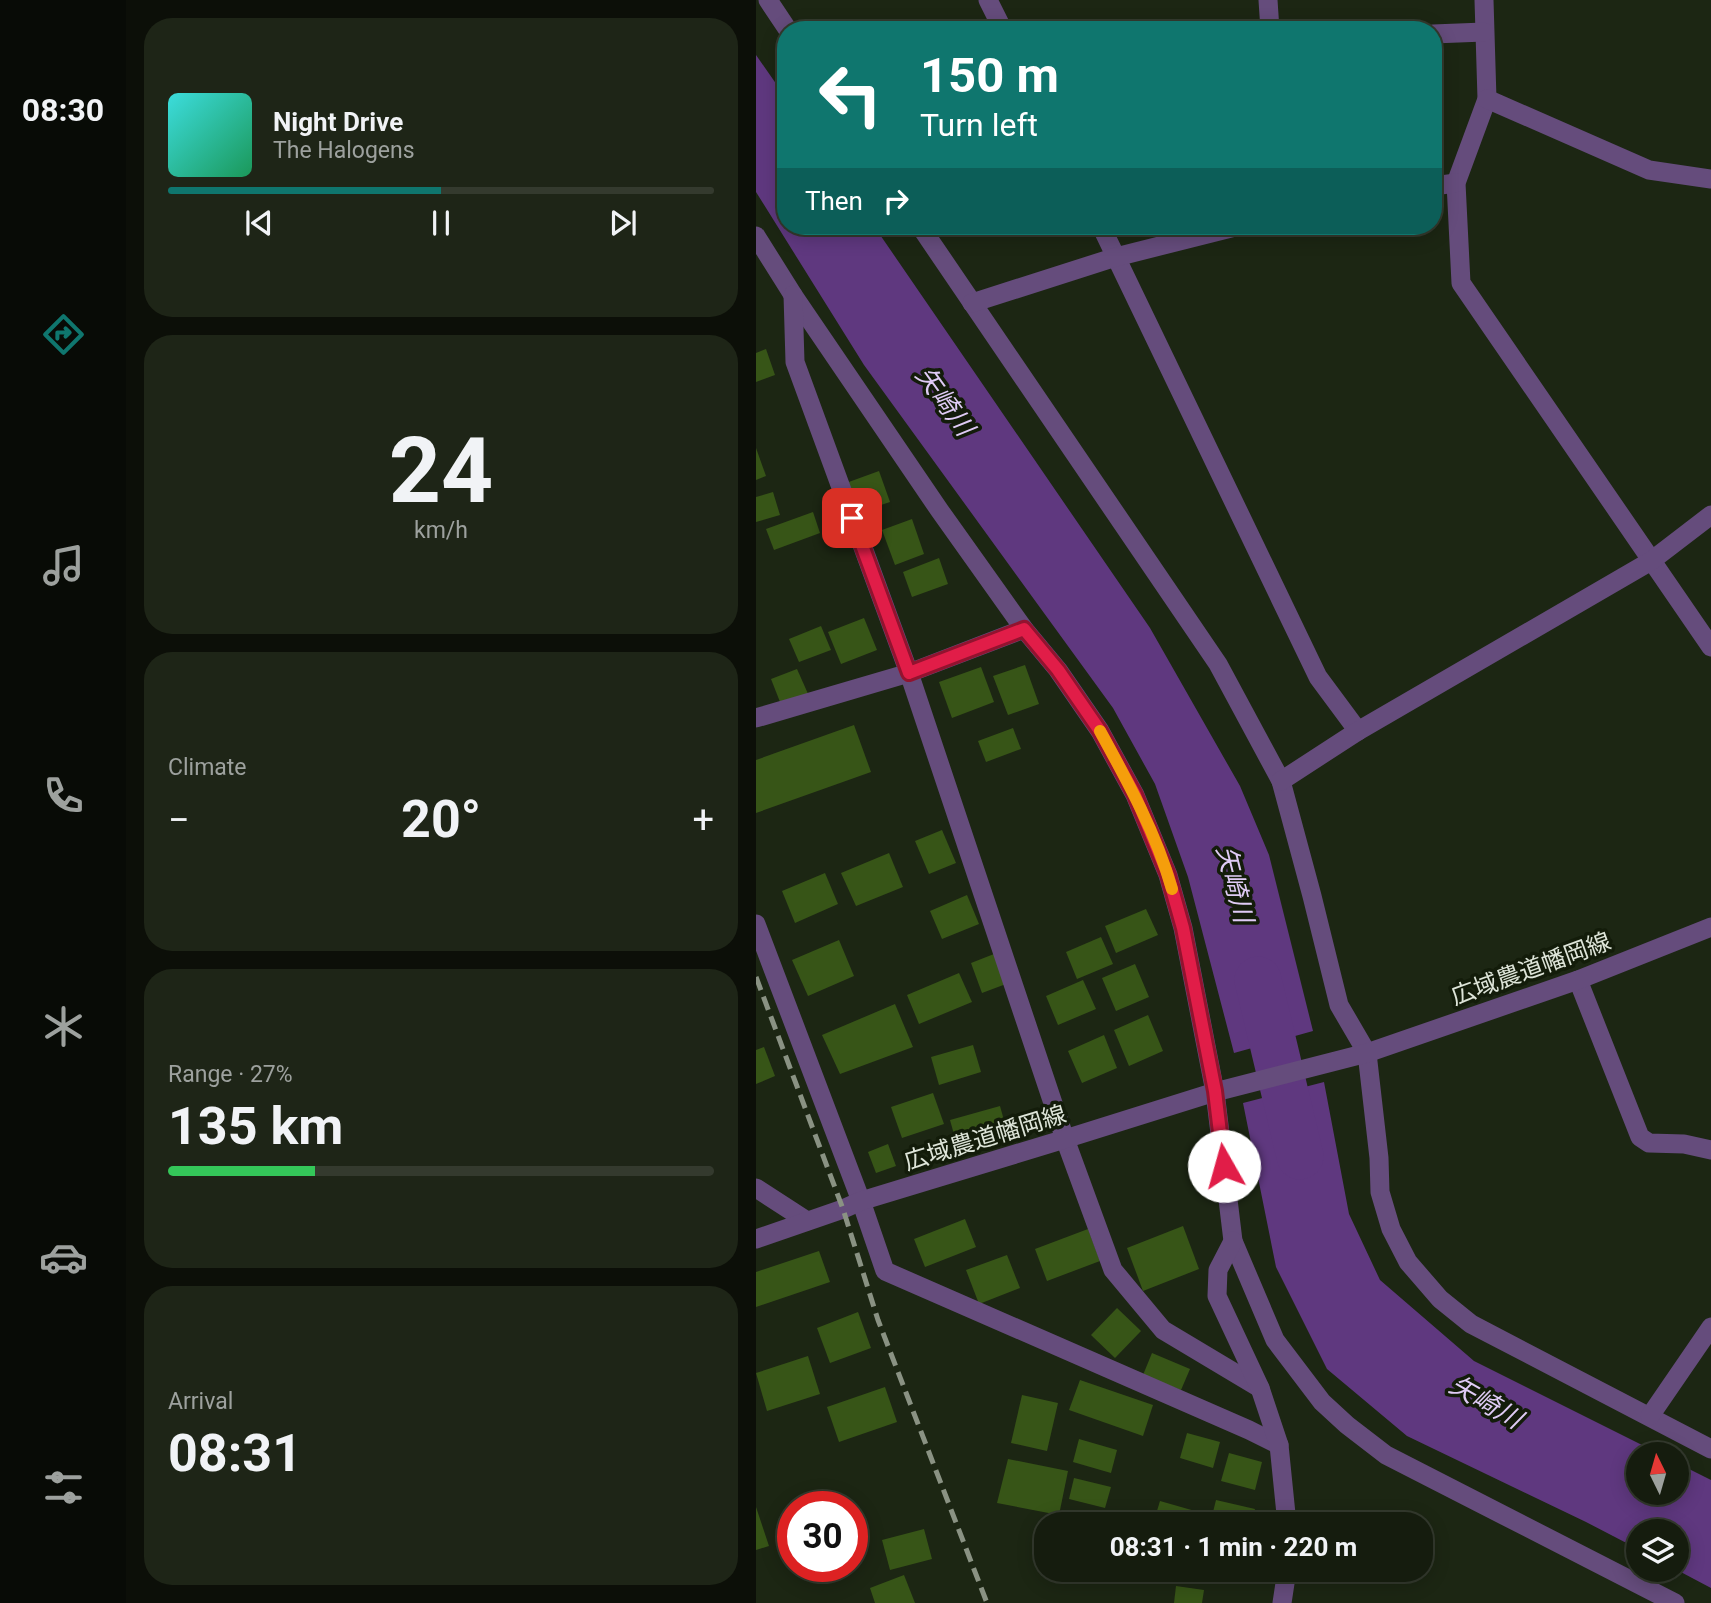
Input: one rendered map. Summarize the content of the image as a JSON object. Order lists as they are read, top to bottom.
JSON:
{
  "streets": {
    "street": ["広域農道幡岡線"]
  },
  "water": ["矢崎川"],
  "north": "top",
  "page": {
    "tabs": "08:30",
    "turn": ["150 m", "Turn left"],
    "song": ["Night Drive", "The Halogens"],
    "then": "Then",
    "tile": [
      ["24", "km/h"],
      "Climate",
      ["Range · 27%", "135 km"],
      ["Arrival", "08:31"]
    ],
    "heat": ["−", "20°", "+"],
    "limit": "30",
    "trip": "08:31 · 1 min · 220 m"
  }
}
